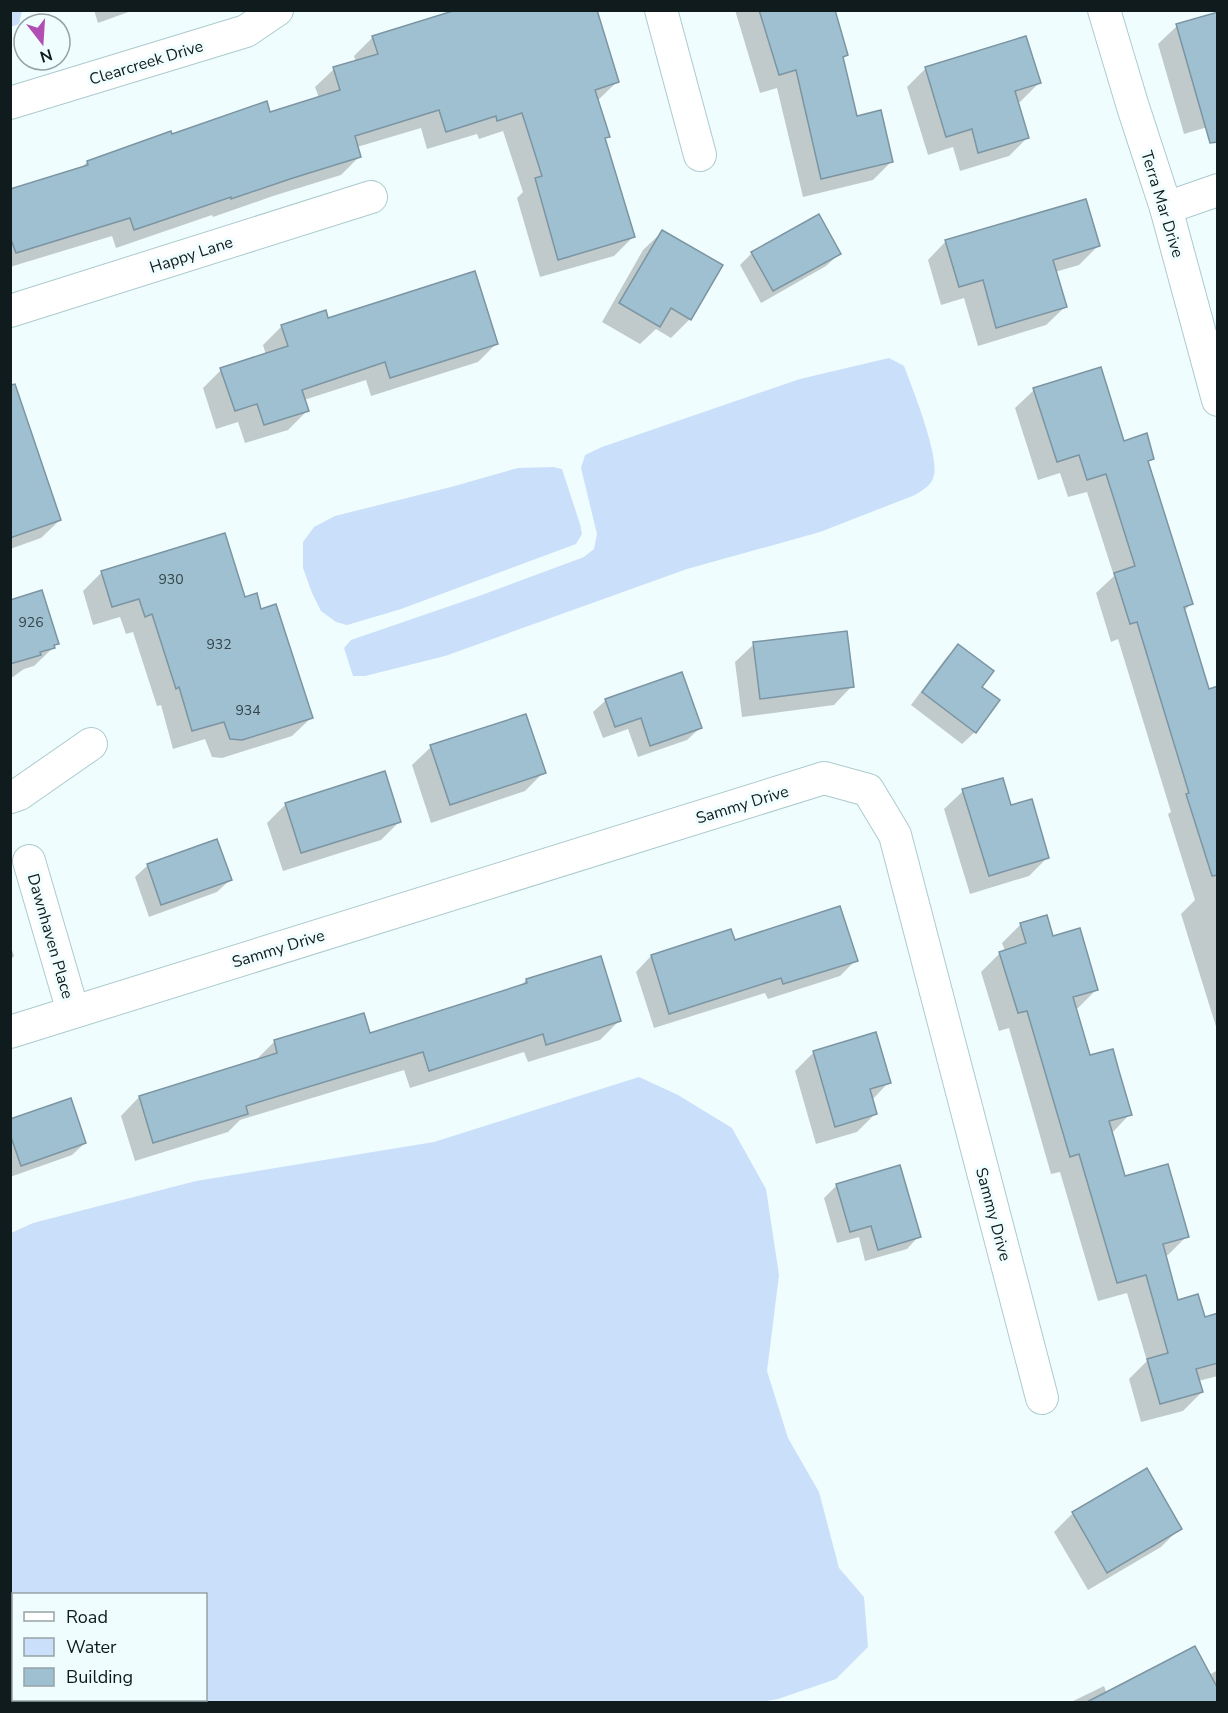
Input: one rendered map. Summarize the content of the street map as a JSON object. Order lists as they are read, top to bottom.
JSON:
{
  "streets": {
    "street": [
      "Clearcreek Drive",
      "Terra Mar Drive",
      "Happy Lane",
      "Sammy Drive",
      "Dawnhaven Place"
    ]
  },
  "crossings": [
    ["Sammy Drive", "Dawnhaven Place"]
  ],
  "house_numbers": [
    "930",
    "926",
    "932",
    "934"
  ],
  "legend": ["Road", "Water", "Building"],
  "north": "bottom"
}
